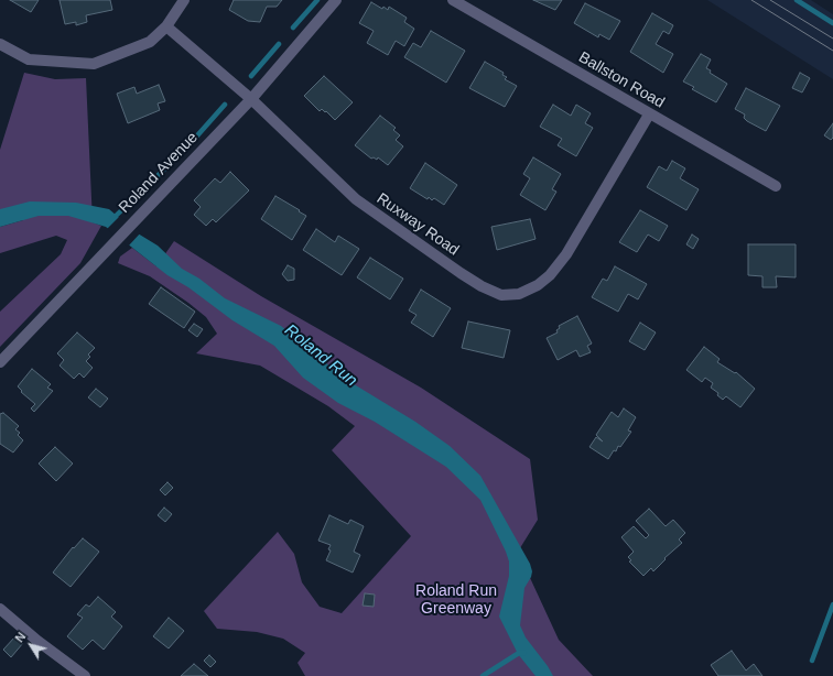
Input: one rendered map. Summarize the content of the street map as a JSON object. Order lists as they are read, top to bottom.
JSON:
{
  "streets": {
    "street": ["Ballston Road", "Roland Avenue", "Ruxway Road"]
  },
  "crossings": [
    ["Ballston Road", "Ruxway Road"],
    ["Roland Avenue", "Ruxway Road"]
  ],
  "water": ["Roland Run"],
  "parks": ["Roland Run Greenway"],
  "north": "top left"
}
